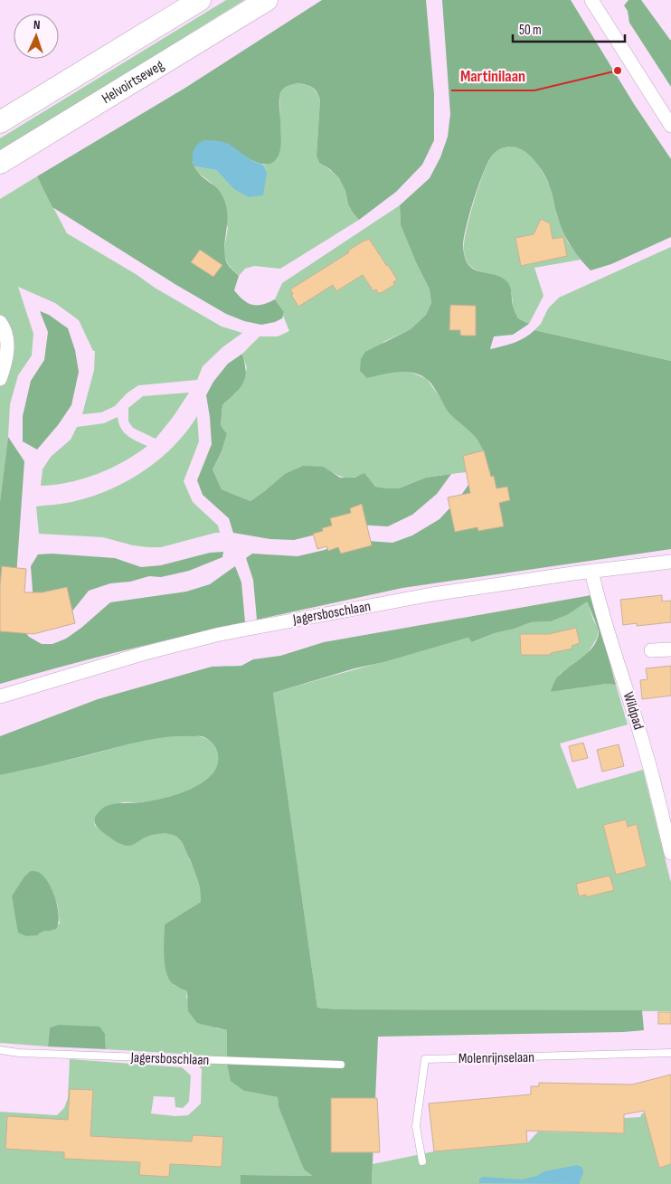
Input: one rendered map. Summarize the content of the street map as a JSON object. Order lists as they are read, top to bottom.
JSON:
{
  "streets": {
    "main road": ["Helvoirtseweg"],
    "street": ["Jagersboschlaan", "Wildpad"],
    "lane": ["Molenrijnselaan"]
  },
  "crossings": [
    ["Jagersboschlaan", "Wildpad"]
  ],
  "places": ["Martinilaan"],
  "scale_bar": "50 m",
  "north": "top"
}
